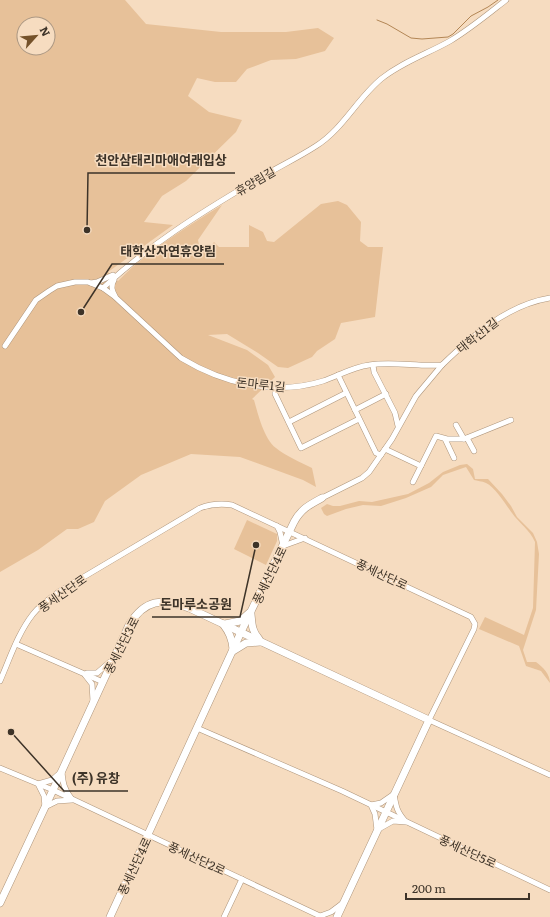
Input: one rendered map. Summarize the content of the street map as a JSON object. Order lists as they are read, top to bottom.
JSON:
{
  "streets": {
    "street": [
      "휴양림길",
      "태학산1길",
      "돈마루1길",
      "풍세산단로",
      "풍세산단4로",
      "풍세산단3로",
      "풍세산단5로",
      "풍세산단2로"
    ]
  },
  "crossings": [
    ["휴양림길", "돈마루1길"],
    ["태학산1길", "돈마루1길"],
    ["풍세산단로", "풍세산단4로"],
    ["풍세산단로", "풍세산단3로"],
    ["풍세산단로", "풍세산단5로"],
    ["풍세산단4로", "풍세산단3로"],
    ["풍세산단4로", "풍세산단2로"],
    ["풍세산단3로", "풍세산단2로"]
  ],
  "places": [
    "천안삼태리마애여래입상",
    "태학산자연휴양림",
    "돈마루소공원",
    "(주) 유창"
  ],
  "scale_bar": "200 m",
  "north": "top right"
}
